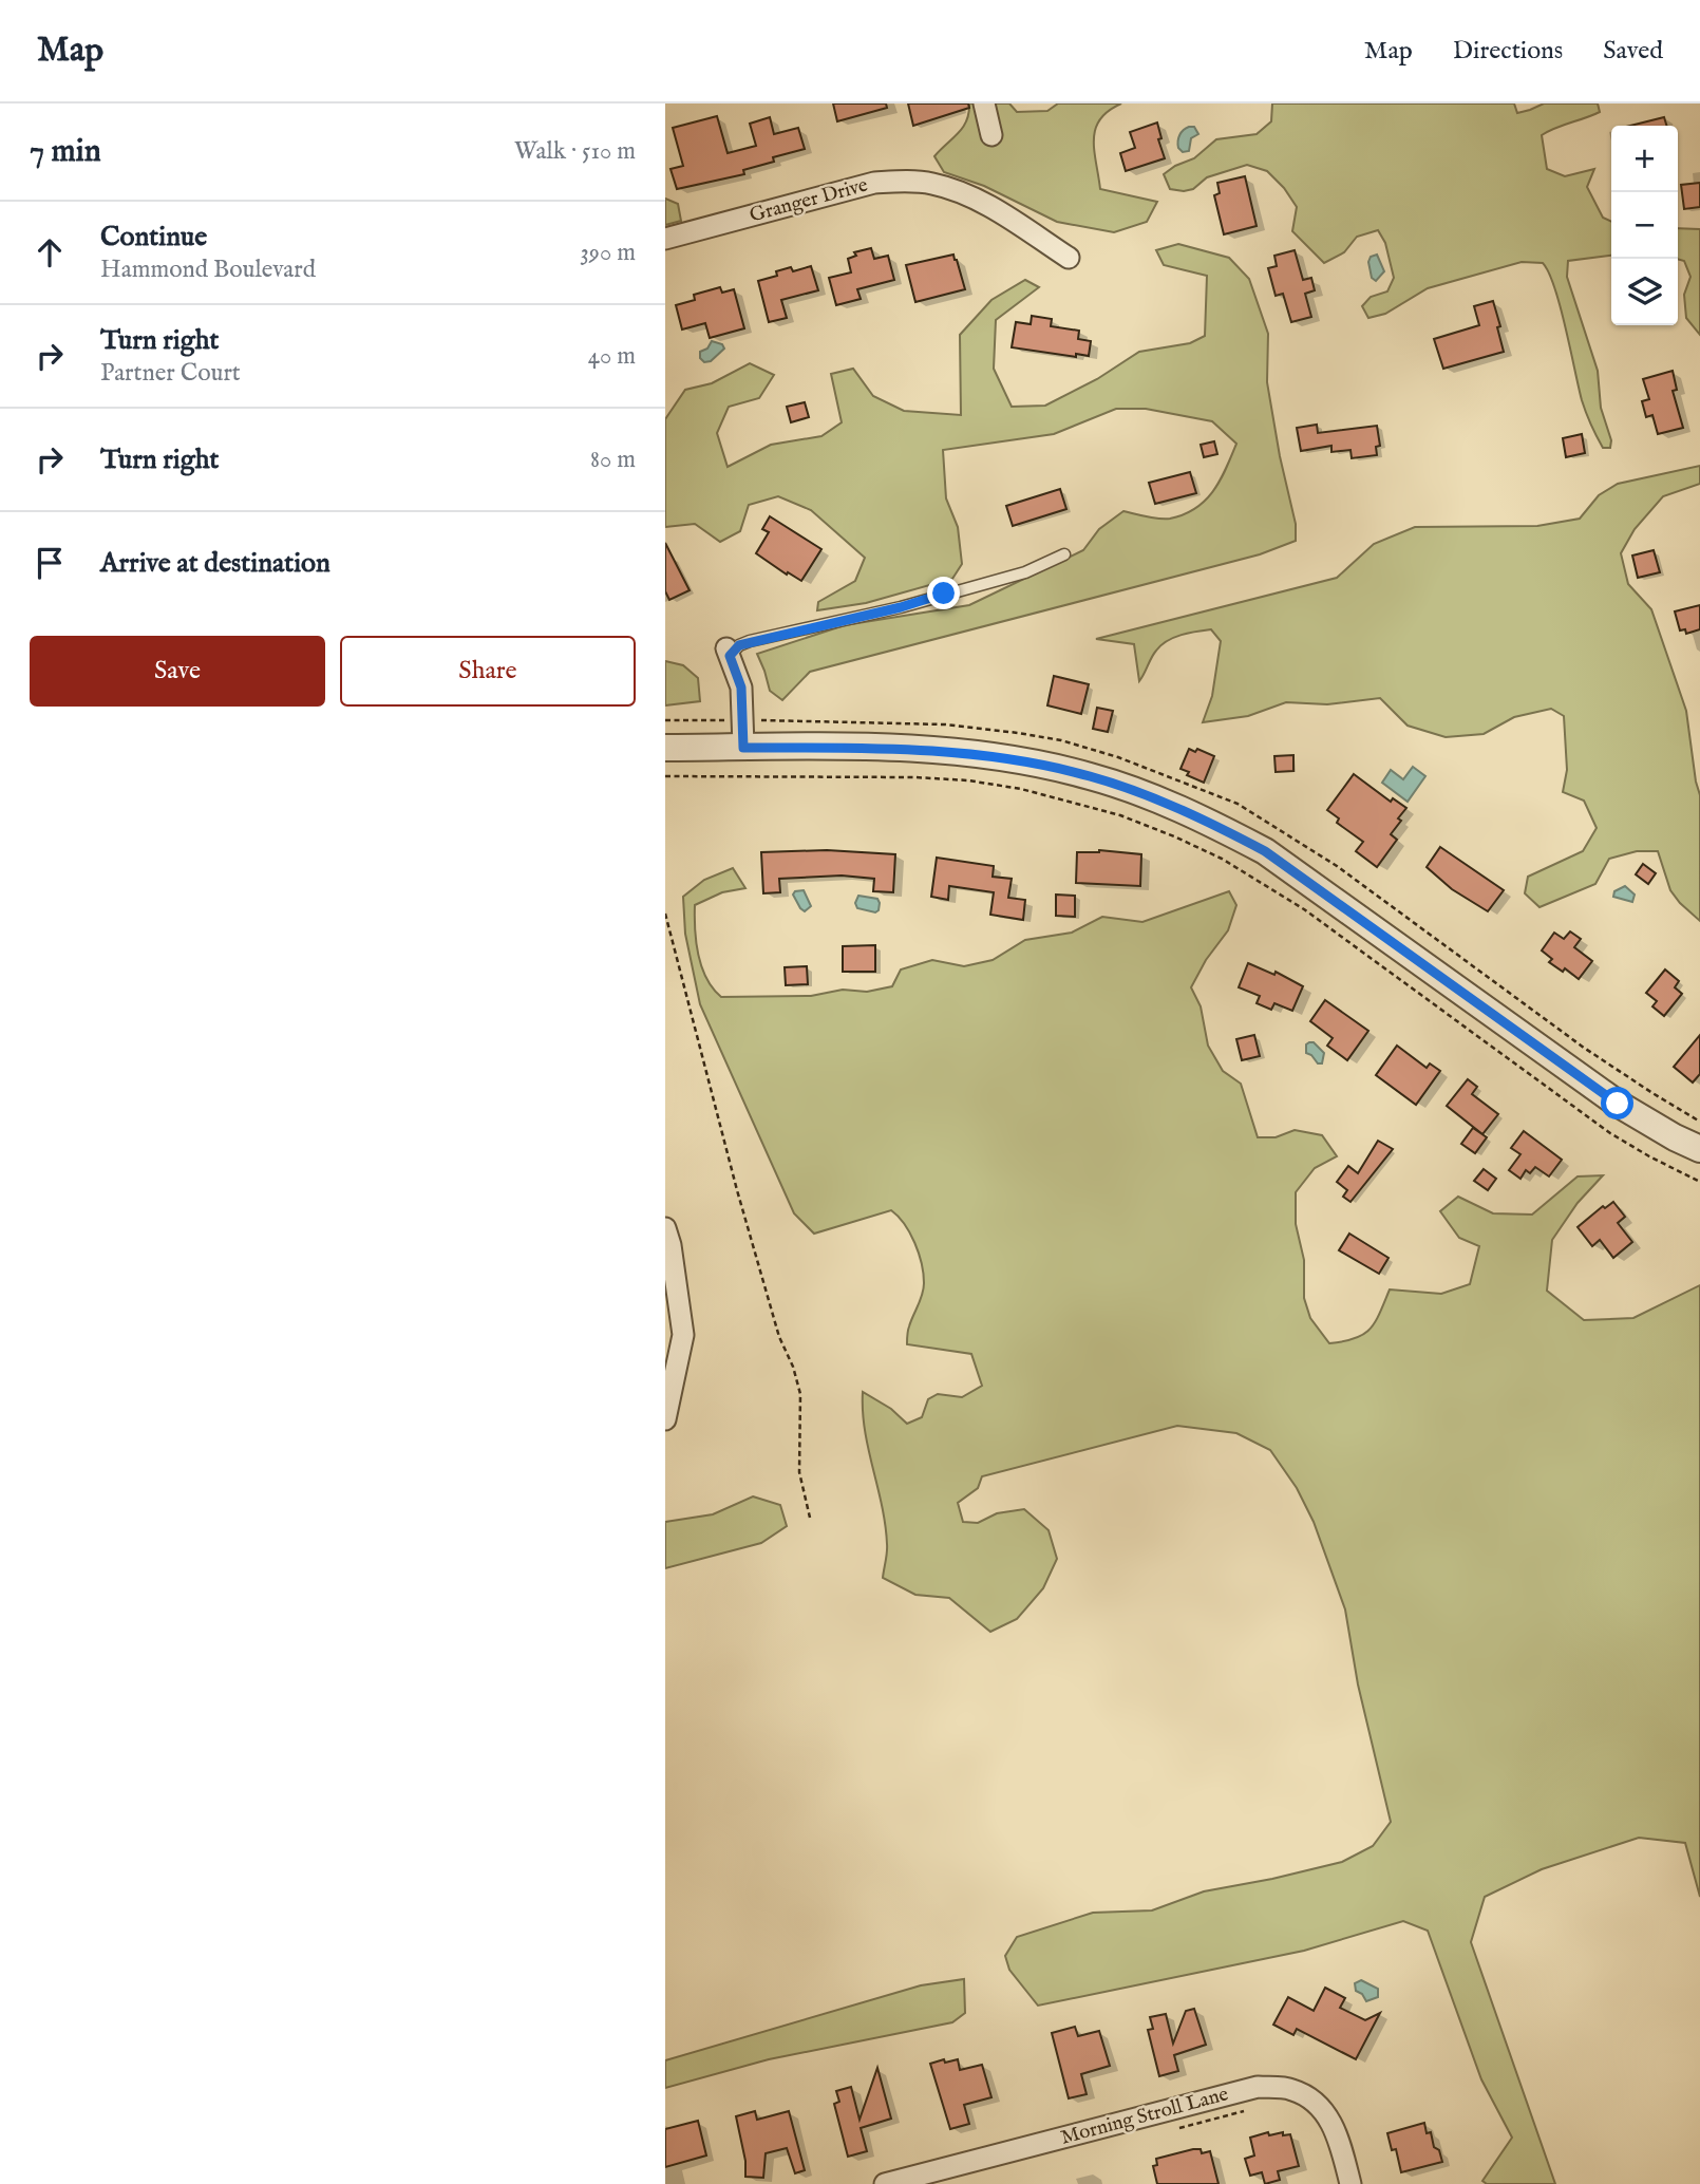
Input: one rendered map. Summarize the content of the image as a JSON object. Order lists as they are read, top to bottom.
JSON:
{
  "streets": {
    "street": ["Granger Drive", "Morning Stroll Lane"]
  },
  "page": {
    "header": "Map",
    "nav": ["Map", "Directions", "Saved"],
    "heading": ["7 min", "Walk · 510 m"],
    "map_buttons": ["+", "−"],
    "list": [
      ["Continue", "Hammond Boulevard", "390 m"],
      ["Turn right", "Partner Court", "40 m"],
      ["Turn right", "80 m"],
      "Arrive at destination"
    ],
    "buttons": ["Save", "Share"]
  }
}
